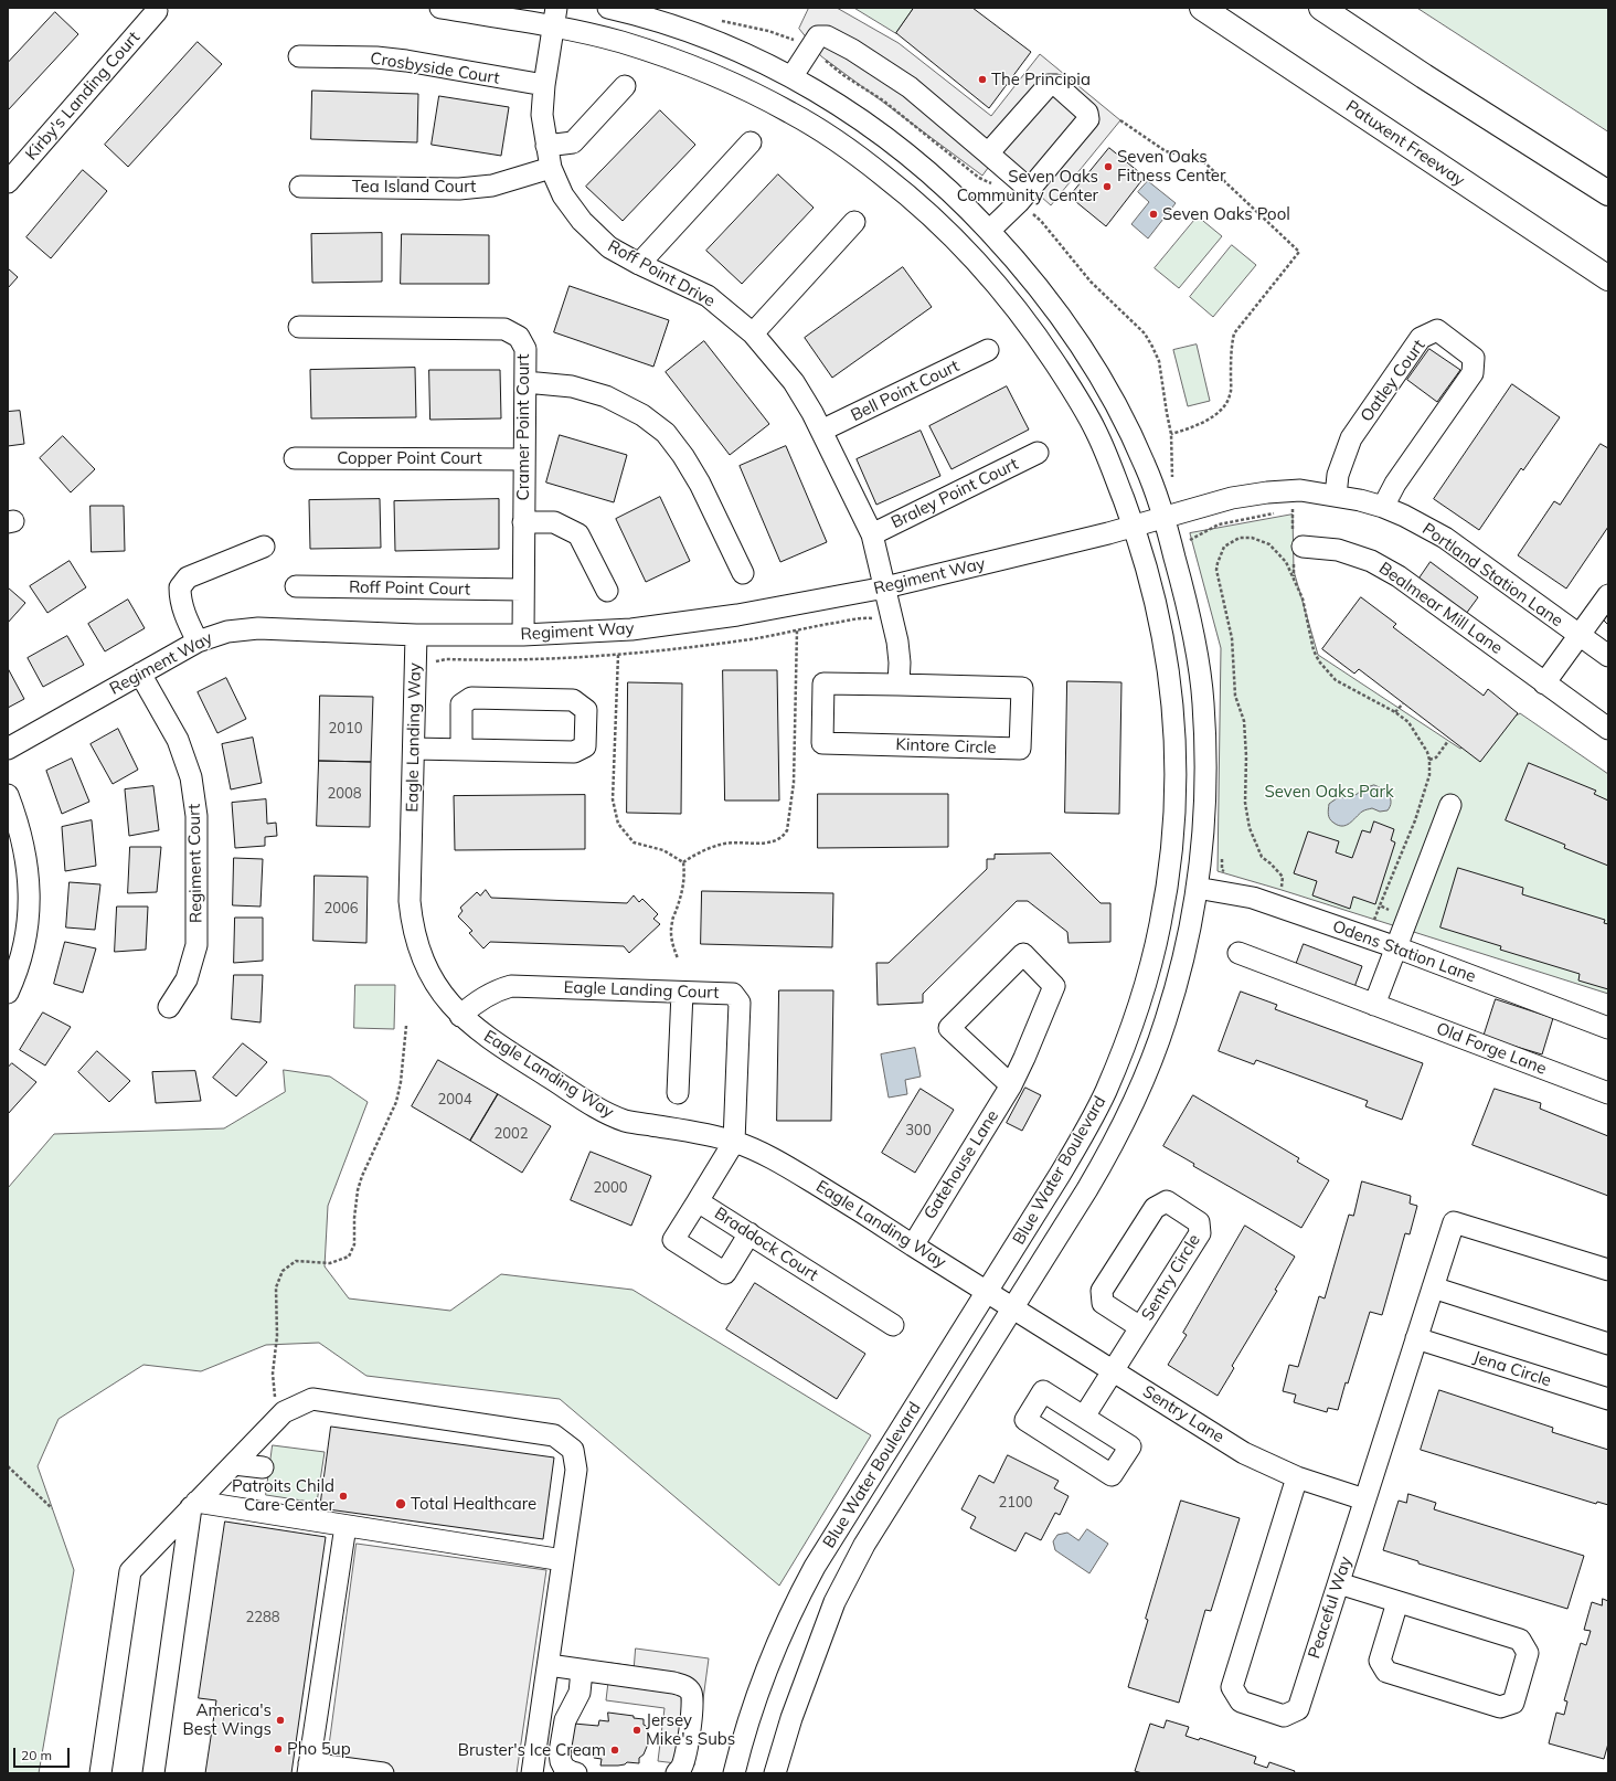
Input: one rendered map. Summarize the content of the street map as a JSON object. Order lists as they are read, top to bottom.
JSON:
{
  "streets": {
    "highway": ["Patuxent Freeway"],
    "street": [
      "Crosbyside Court",
      "Kirby's Landing Court",
      "Tea Island Court",
      "Roff Point Drive",
      "Oatley Court",
      "Bell Point Court",
      "Cramer Point Court",
      "Copper Point Court",
      "Braley Point Court",
      "Portland Station Lane",
      "Regiment Way",
      "Roff Point Court",
      "Bealmear Mill Lane",
      "Eagle Landing Way",
      "Kintore Circle",
      "Regiment Court",
      "Odens Station Lane",
      "Eagle Landing Court",
      "Old Forge Lane",
      "Gatehouse Lane",
      "Blue Water Boulevard",
      "Braddock Court",
      "Sentry Circle",
      "Jena Circle",
      "Sentry Lane",
      "Peaceful Way"
    ]
  },
  "crossings": [
    ["Crosbyside Court", "Roff Point Drive"],
    ["Tea Island Court", "Roff Point Drive"],
    ["Roff Point Drive", "Bell Point Court"],
    ["Roff Point Drive", "Braley Point Court"],
    ["Roff Point Drive", "Regiment Way"],
    ["Roff Point Drive", "Blue Water Boulevard"],
    ["Oatley Court", "Portland Station Lane"],
    ["Cramer Point Court", "Copper Point Court"],
    ["Cramer Point Court", "Regiment Way"],
    ["Cramer Point Court", "Roff Point Court"],
    ["Portland Station Lane", "Regiment Way"],
    ["Portland Station Lane", "Blue Water Boulevard"],
    ["Regiment Way", "Eagle Landing Way"],
    ["Regiment Way", "Regiment Court"],
    ["Regiment Way", "Blue Water Boulevard"],
    ["Eagle Landing Way", "Eagle Landing Court"],
    ["Eagle Landing Way", "Gatehouse Lane"],
    ["Eagle Landing Way", "Blue Water Boulevard"],
    ["Eagle Landing Way", "Braddock Court"],
    ["Eagle Landing Way", "Sentry Lane"],
    ["Odens Station Lane", "Blue Water Boulevard"],
    ["Eagle Landing Court", "Braddock Court"],
    ["Blue Water Boulevard", "Sentry Lane"],
    ["Sentry Circle", "Sentry Lane"],
    ["Jena Circle", "Peaceful Way"],
    ["Sentry Lane", "Peaceful Way"]
  ],
  "parks": ["Seven Oaks Park"],
  "places": [
    "The Principia",
    "Seven Oaks Fitness Center",
    "Seven Oaks Community Center",
    "Seven Oaks Pool",
    "Patroits Child Care Center",
    "Total Healthcare",
    "America's Best Wings",
    "Jersey Mike's Subs",
    "Pho 5up",
    "Bruster's Ice Cream"
  ],
  "house_numbers": [
    "2010",
    "2008",
    "2006",
    "2004",
    "300",
    "2002",
    "2000",
    "2100",
    "2288"
  ],
  "scale_bar": "20 m"
}
